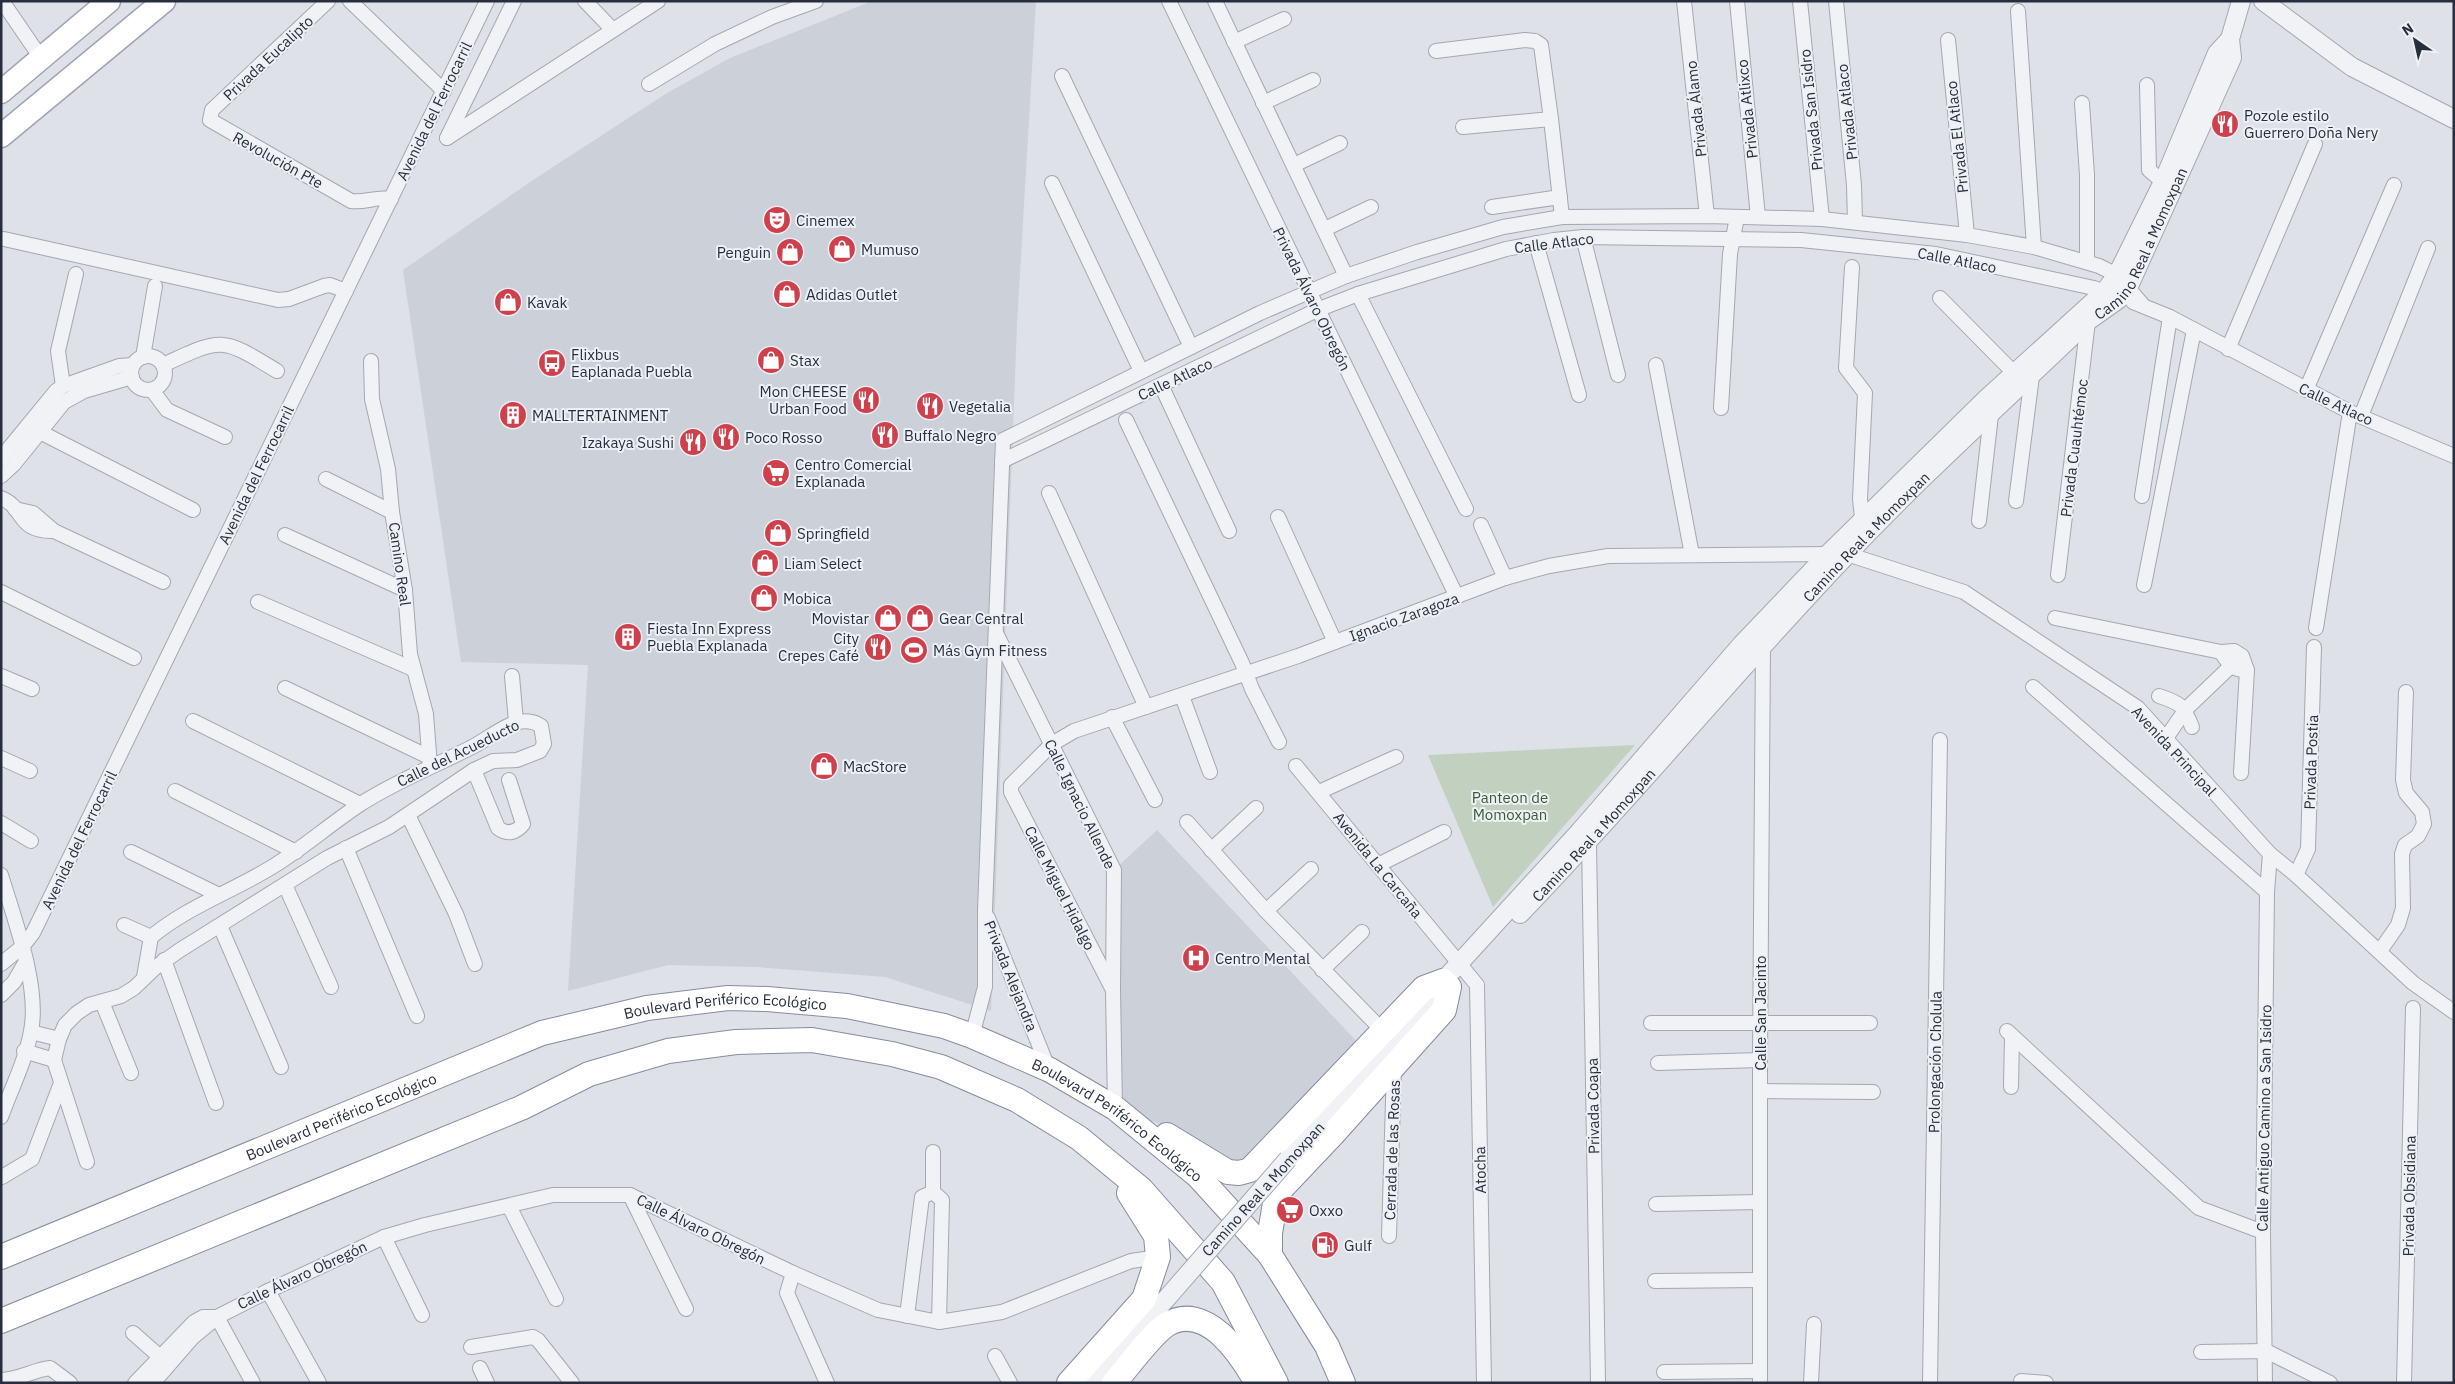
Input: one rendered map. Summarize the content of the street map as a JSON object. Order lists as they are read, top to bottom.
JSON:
{
  "streets": {
    "highway": ["Boulevard Periférico Ecológico"],
    "street": [
      "Privada Eucalipto",
      "Privada Álamo",
      "Privada Atlixco",
      "Privada San Isidro",
      "Avenida del Ferrocarril",
      "Privada Atlaco",
      "Privada El Atlaco",
      "Revolución Pte",
      "Camino Real a Momoxpan",
      "Calle Atlaco",
      "Privada Álvaro Obregón",
      "Privada Cuauhtémoc",
      "Camino Real",
      "Ignacio Zaragoza",
      "Avenida Principal",
      "Calle del Acueducto",
      "Privada Postia",
      "Calle Ignacio Allende",
      "Avenida La Carcaña",
      "Calle Miguel Hidalgo",
      "Privada Alejandra",
      "Calle San Jacinto",
      "Prolongación Cholula",
      "Privada Coapa",
      "Calle Antiguo Camino a San Isidro",
      "Cerrada de las Rosas",
      "Atocha",
      "Privada Obsidiana",
      "Calle Álvaro Obregón"
    ]
  },
  "crossings": [
    ["Privada Eucalipto", "Revolución Pte"],
    ["Privada Álamo", "Calle Atlaco"],
    ["Privada Atlixco", "Calle Atlaco"],
    ["Privada San Isidro", "Calle Atlaco"],
    ["Avenida del Ferrocarril", "Revolución Pte"],
    ["Privada Atlaco", "Calle Atlaco"],
    ["Privada El Atlaco", "Calle Atlaco"],
    ["Camino Real a Momoxpan", "Calle Atlaco"],
    ["Camino Real a Momoxpan", "Privada Cuauhtémoc"],
    ["Camino Real a Momoxpan", "Ignacio Zaragoza"],
    ["Camino Real a Momoxpan", "Avenida Principal"],
    ["Camino Real a Momoxpan", "Avenida La Carcaña"],
    ["Camino Real a Momoxpan", "Calle San Jacinto"],
    ["Camino Real a Momoxpan", "Privada Coapa"],
    ["Camino Real a Momoxpan", "Atocha"],
    ["Calle Atlaco", "Privada Álvaro Obregón"],
    ["Privada Álvaro Obregón", "Ignacio Zaragoza"],
    ["Camino Real", "Calle del Acueducto"],
    ["Ignacio Zaragoza", "Avenida Principal"],
    ["Ignacio Zaragoza", "Calle Ignacio Allende"],
    ["Ignacio Zaragoza", "Calle Miguel Hidalgo"],
    ["Avenida Principal", "Privada Postia"],
    ["Avenida Principal", "Calle Antiguo Camino a San Isidro"],
    ["Calle Ignacio Allende", "Calle Miguel Hidalgo"],
    ["Calle Ignacio Allende", "Boulevard Periférico Ecológico"],
    ["Avenida La Carcaña", "Atocha"],
    ["Privada Alejandra", "Boulevard Periférico Ecológico"]
  ],
  "parks": ["Panteon de Momoxpan"],
  "places": {
    "restaurant": [
      "Pozole estilo Guerrero Doña Nery",
      "Mon CHEESE Urban Food",
      "Vegetalia",
      "Buffalo Negro",
      "Poco Rosso",
      "Izakaya Sushi",
      "City Crepes Café"
    ],
    "theatre": ["Cinemex"],
    "shop": [
      "Mumuso",
      "Penguin",
      "Adidas Outlet",
      "Kavak",
      "Stax",
      "Springfield",
      "Liam Select",
      "Mobica",
      "Movistar",
      "Gear Central",
      "MacStore"
    ],
    "bus stop": ["Flixbus Eaplanada Puebla"],
    "building": ["MALLTERTAINMENT", "Fiesta Inn Express Puebla Explanada"],
    "supermarket": ["Centro Comercial Explanada", "Oxxo"],
    "sports": ["Más Gym Fitness"],
    "hospital": ["Centro Mental"],
    "fuel station": ["Gulf"]
  },
  "north": "top left"
}
